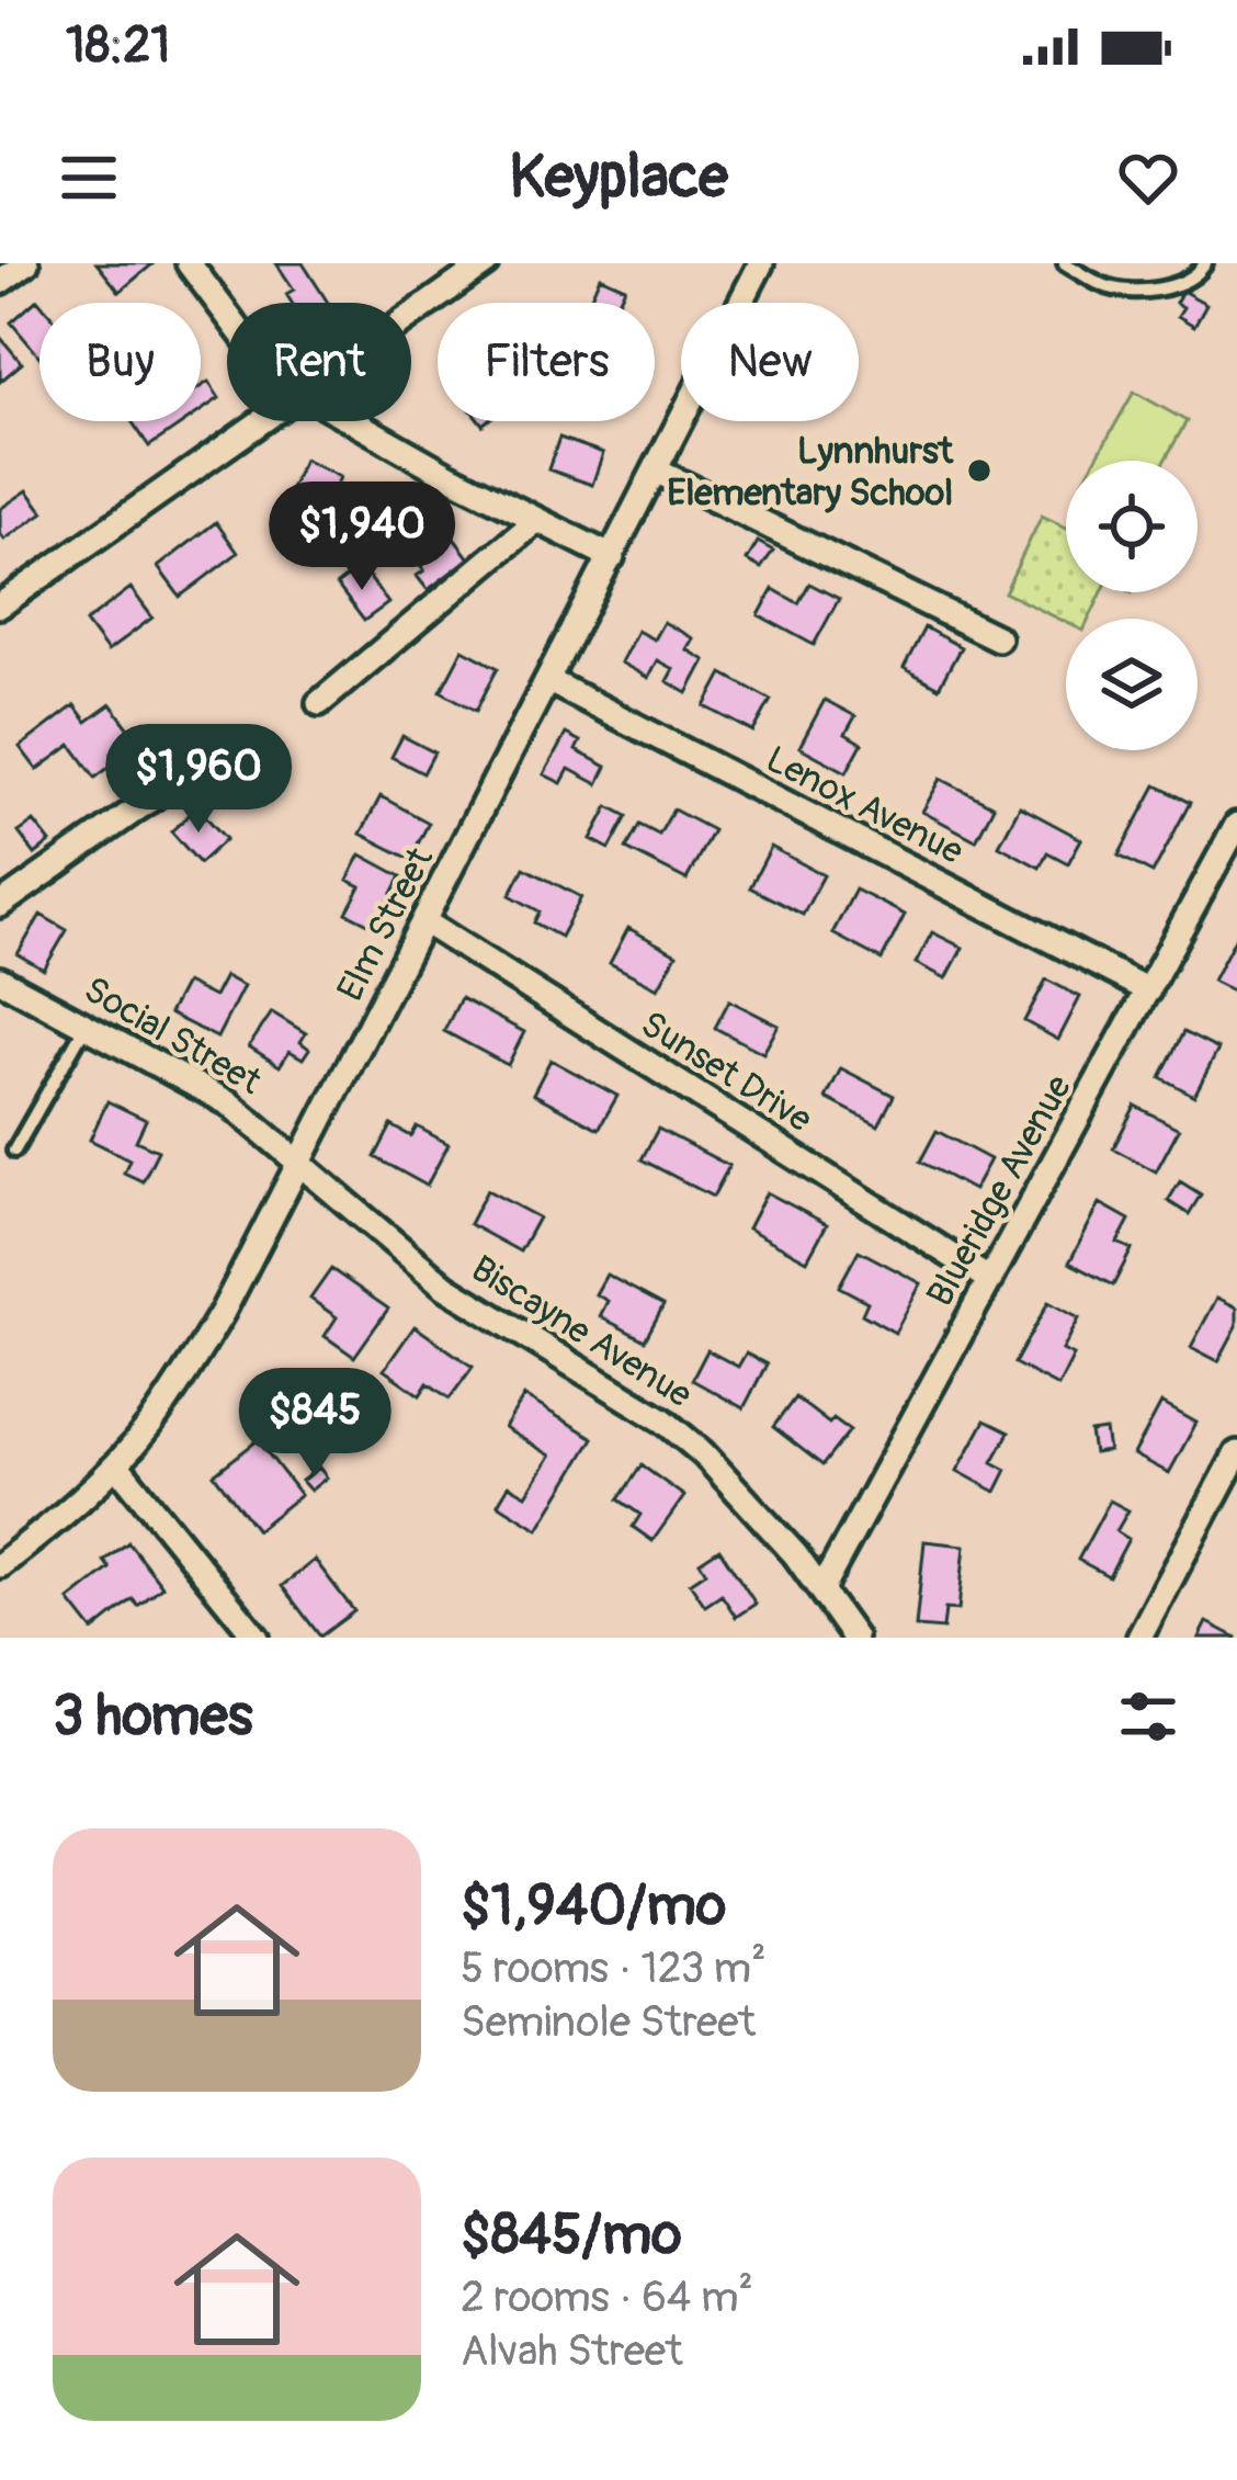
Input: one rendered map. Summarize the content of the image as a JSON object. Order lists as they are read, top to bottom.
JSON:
{
  "streets": {
    "street": [
      "Lenox Avenue",
      "Elm Street",
      "Social Street",
      "Sunset Drive",
      "Blueridge Avenue",
      "Biscayne Avenue"
    ]
  },
  "crossings": [
    ["Lenox Avenue", "Elm Street"],
    ["Lenox Avenue", "Blueridge Avenue"],
    ["Elm Street", "Social Street"],
    ["Elm Street", "Sunset Drive"],
    ["Elm Street", "Biscayne Avenue"],
    ["Social Street", "Biscayne Avenue"],
    ["Sunset Drive", "Blueridge Avenue"],
    ["Blueridge Avenue", "Biscayne Avenue"]
  ],
  "places": ["Lynnhurst Elementary School"],
  "page": {
    "status": "18:21",
    "header": "Keyplace",
    "chip": [
      "Buy",
      "Rent",
      "Filters",
      "New"
    ],
    "price": ["$1,940", "$1,960", "$845"],
    "heading": "3 homes",
    "list": [
      {
        "name": "$1,940/mo",
        "note": "5 rooms · 123 m² · Seminole Street"
      },
      {
        "name": "$845/mo",
        "note": "2 rooms · 64 m² · Alvah Street"
      }
    ]
  }
}
